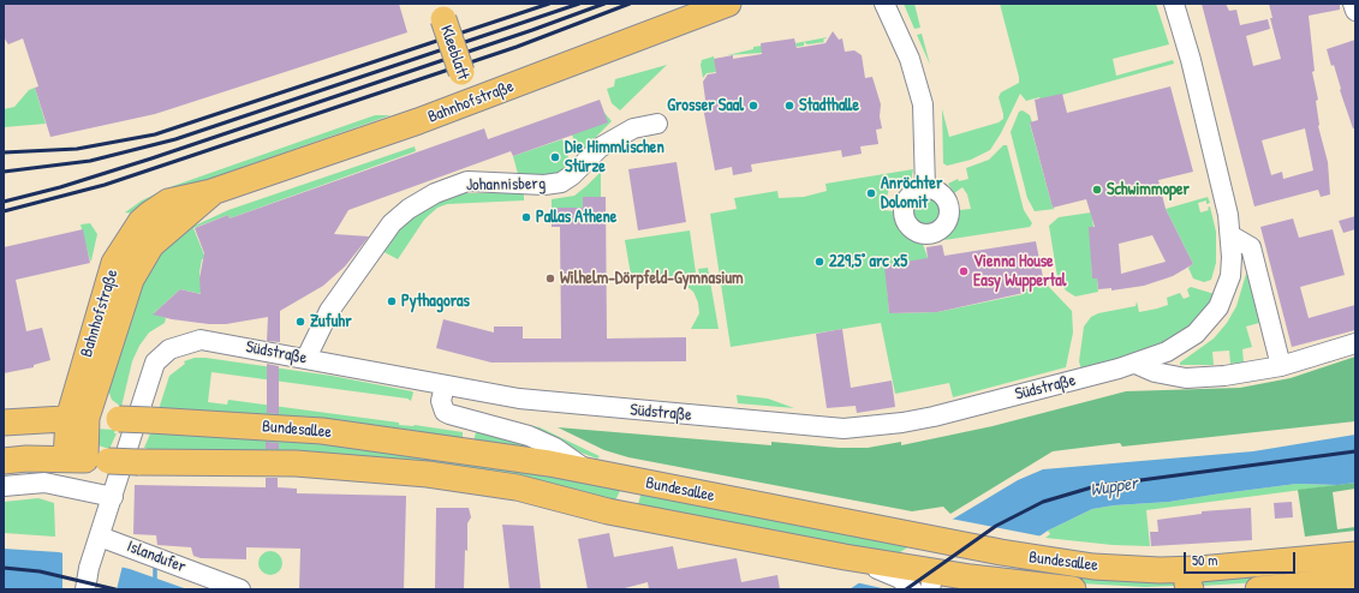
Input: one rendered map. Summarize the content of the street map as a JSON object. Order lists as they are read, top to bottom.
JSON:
{
  "streets": {
    "main road": ["Kleeblatt", "Bahnhofstraße", "Bundesallee"],
    "street": ["Johannisberg", "Südstraße", "Islandufer"]
  },
  "crossings": [
    ["Kleeblatt", "Bahnhofstraße"],
    ["Bahnhofstraße", "Bundesallee"],
    ["Johannisberg", "Südstraße"]
  ],
  "water": ["Wupper"],
  "places": [
    "Grosser Saal",
    "Stadthalle",
    "Die Himmlischen Stürze",
    "Schwimmoper",
    "Anröchter Dolomit",
    "Pallas Athene",
    "229,5° arc x5",
    "Vienna House Easy Wuppertal",
    "Wilhelm-Dörpfeld-Gymnasium",
    "Pythagoras",
    "Zufuhr"
  ],
  "scale_bar": "50 m"
}
